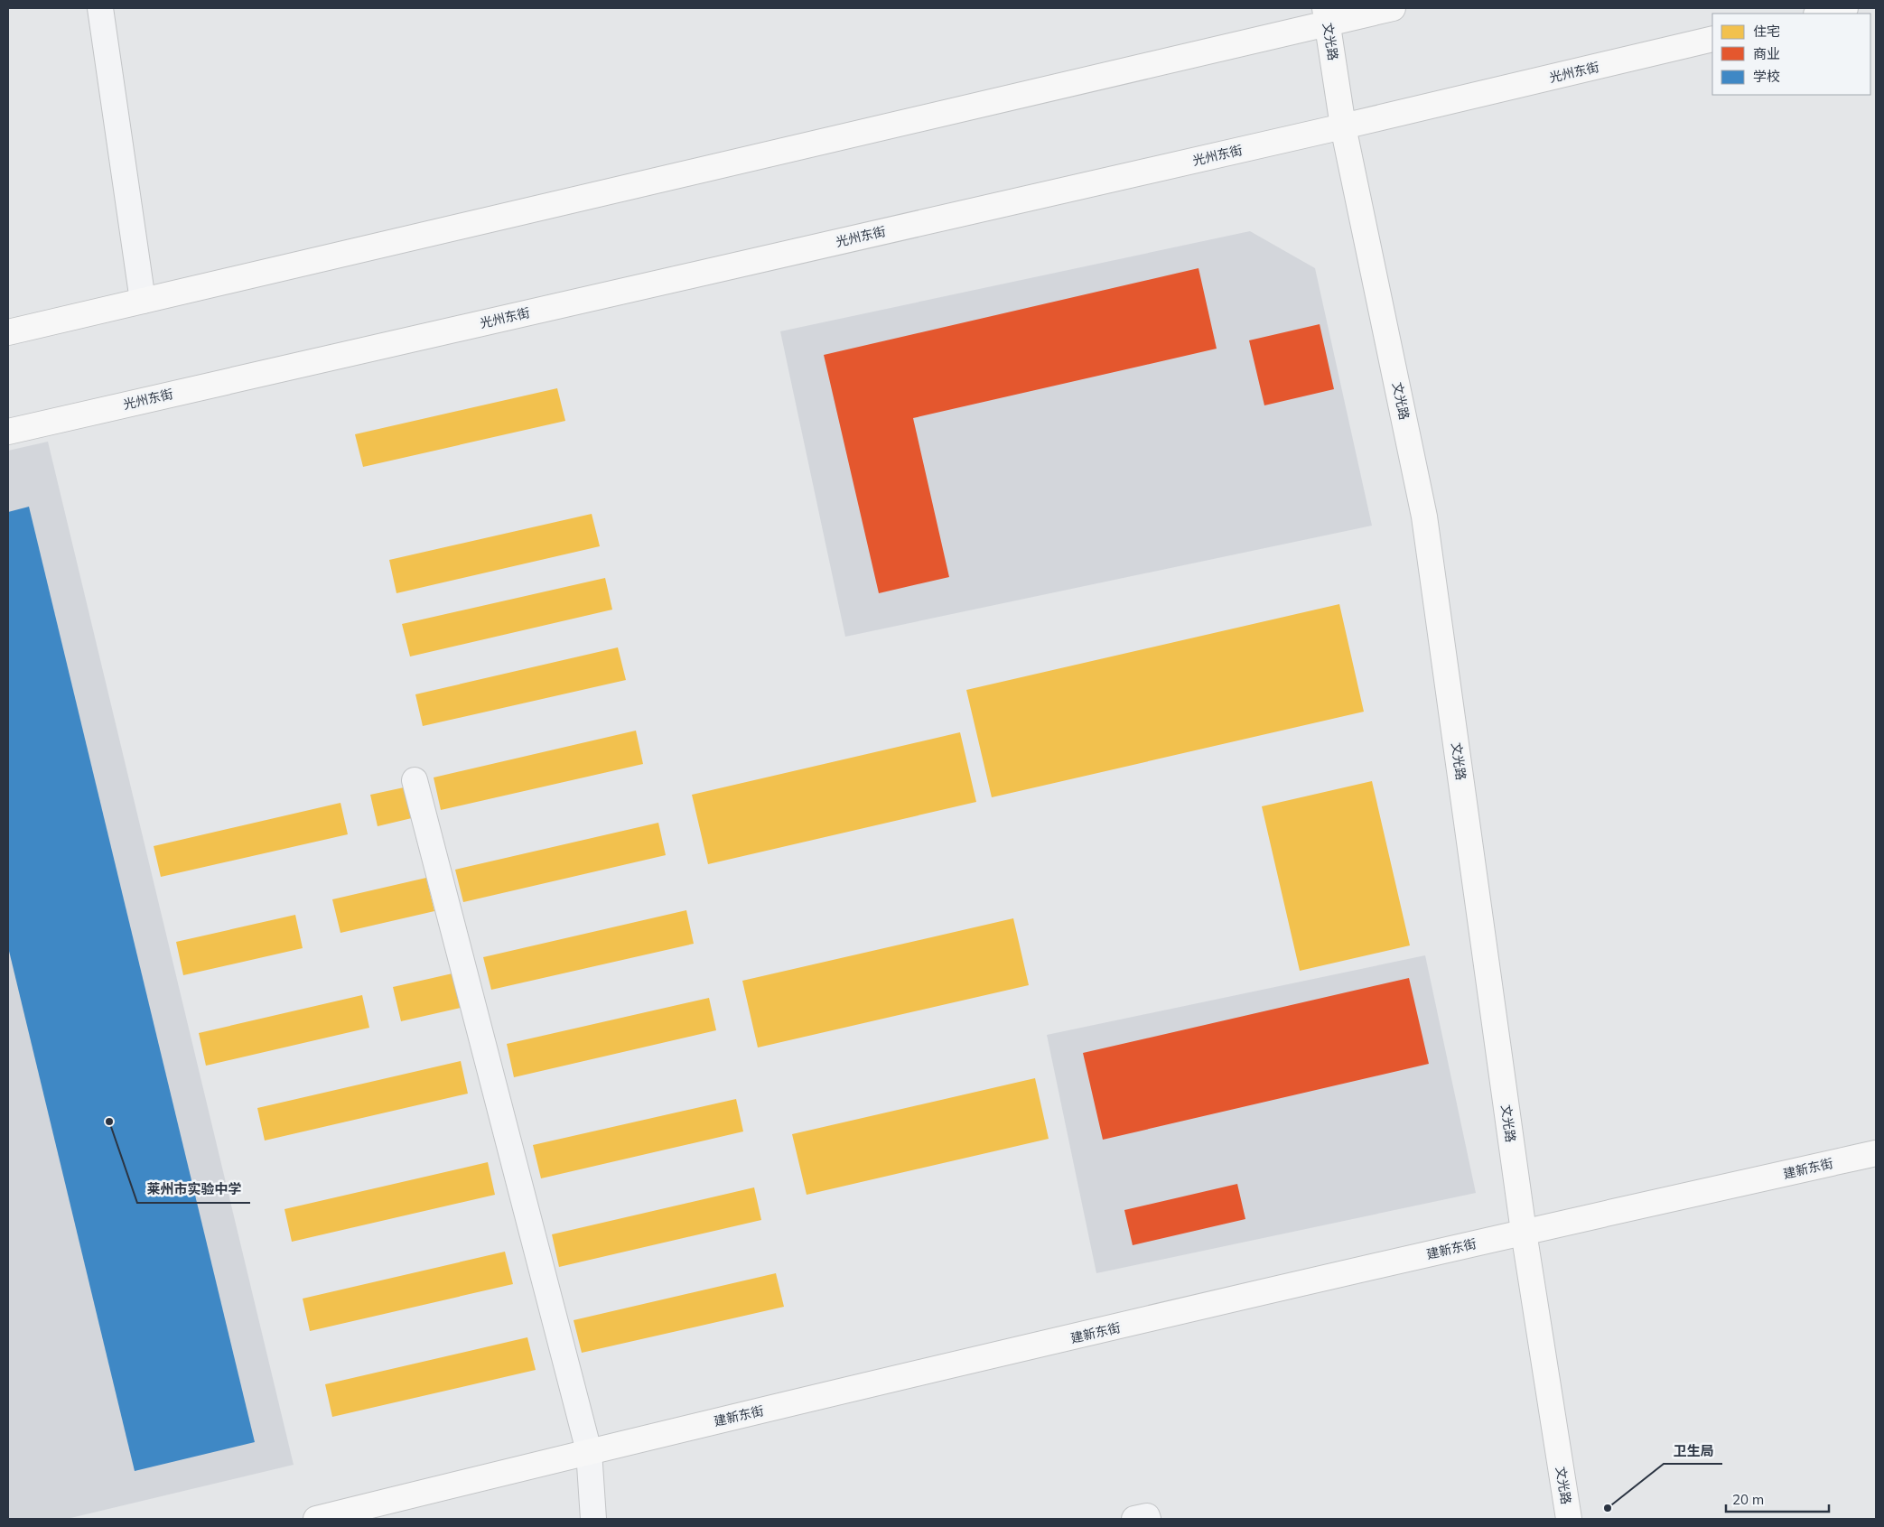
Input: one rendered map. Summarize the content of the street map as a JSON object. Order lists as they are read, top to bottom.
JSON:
{
  "streets": {
    "main road": ["文光路", "光州东街", "建新东街"]
  },
  "crossings": [
    ["文光路", "光州东街"],
    ["文光路", "建新东街"]
  ],
  "places": ["莱州市实验中学", "卫生局"],
  "legend": ["住宅", "商业", "学校"],
  "scale_bar": "20 m"
}
